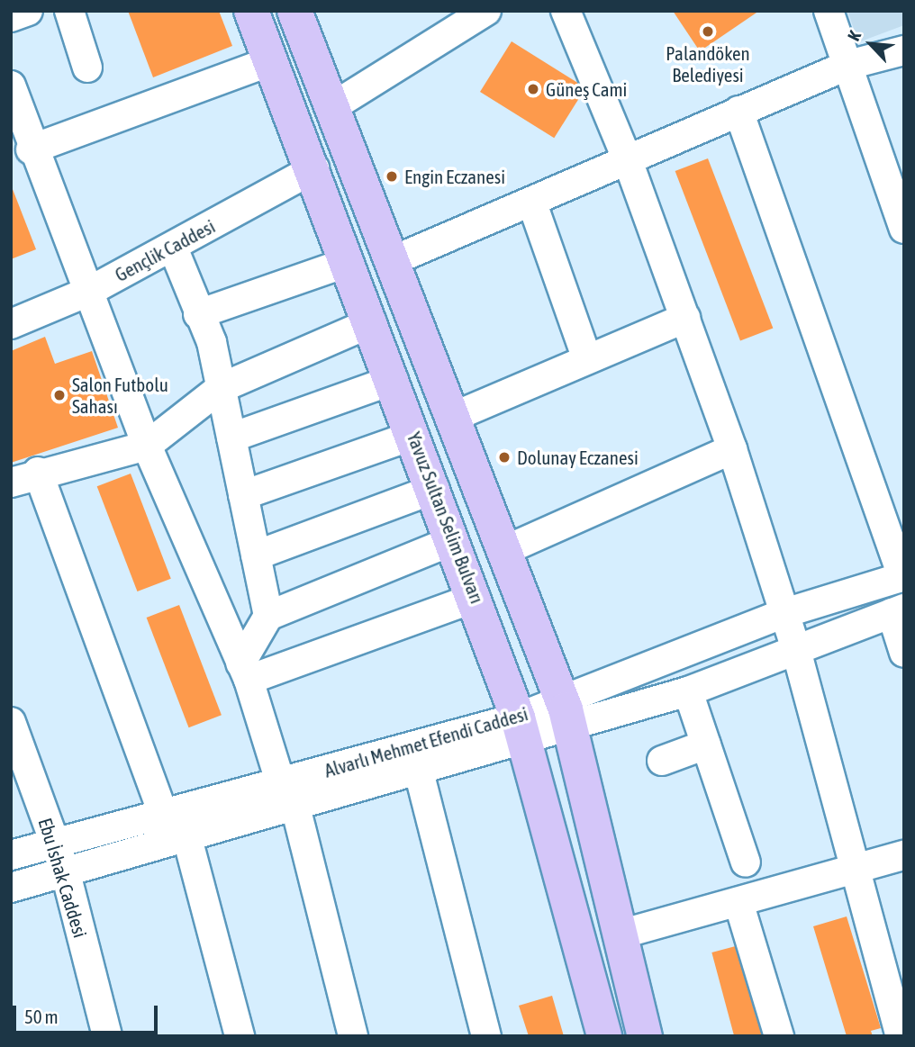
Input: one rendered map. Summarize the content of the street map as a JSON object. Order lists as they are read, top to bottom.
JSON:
{
  "streets": {
    "main road": ["Yavuz Sultan Selim Bulvarı"],
    "street": ["Gençlik Caddesi", "Alvarlı Mehmet Efendi Caddesi", "Ebu İshak Caddesi"]
  },
  "crossings": [
    ["Gençlik Caddesi", "Yavuz Sultan Selim Bulvarı"],
    ["Yavuz Sultan Selim Bulvarı", "Alvarlı Mehmet Efendi Caddesi"],
    ["Alvarlı Mehmet Efendi Caddesi", "Ebu İshak Caddesi"]
  ],
  "places": [
    "Palandöken Belediyesi",
    "Güneş Cami",
    "Engin Eczanesi",
    "Salon Futbolu Sahası",
    "Dolunay Eczanesi"
  ],
  "scale_bar": "50 m",
  "north": "top left"
}
